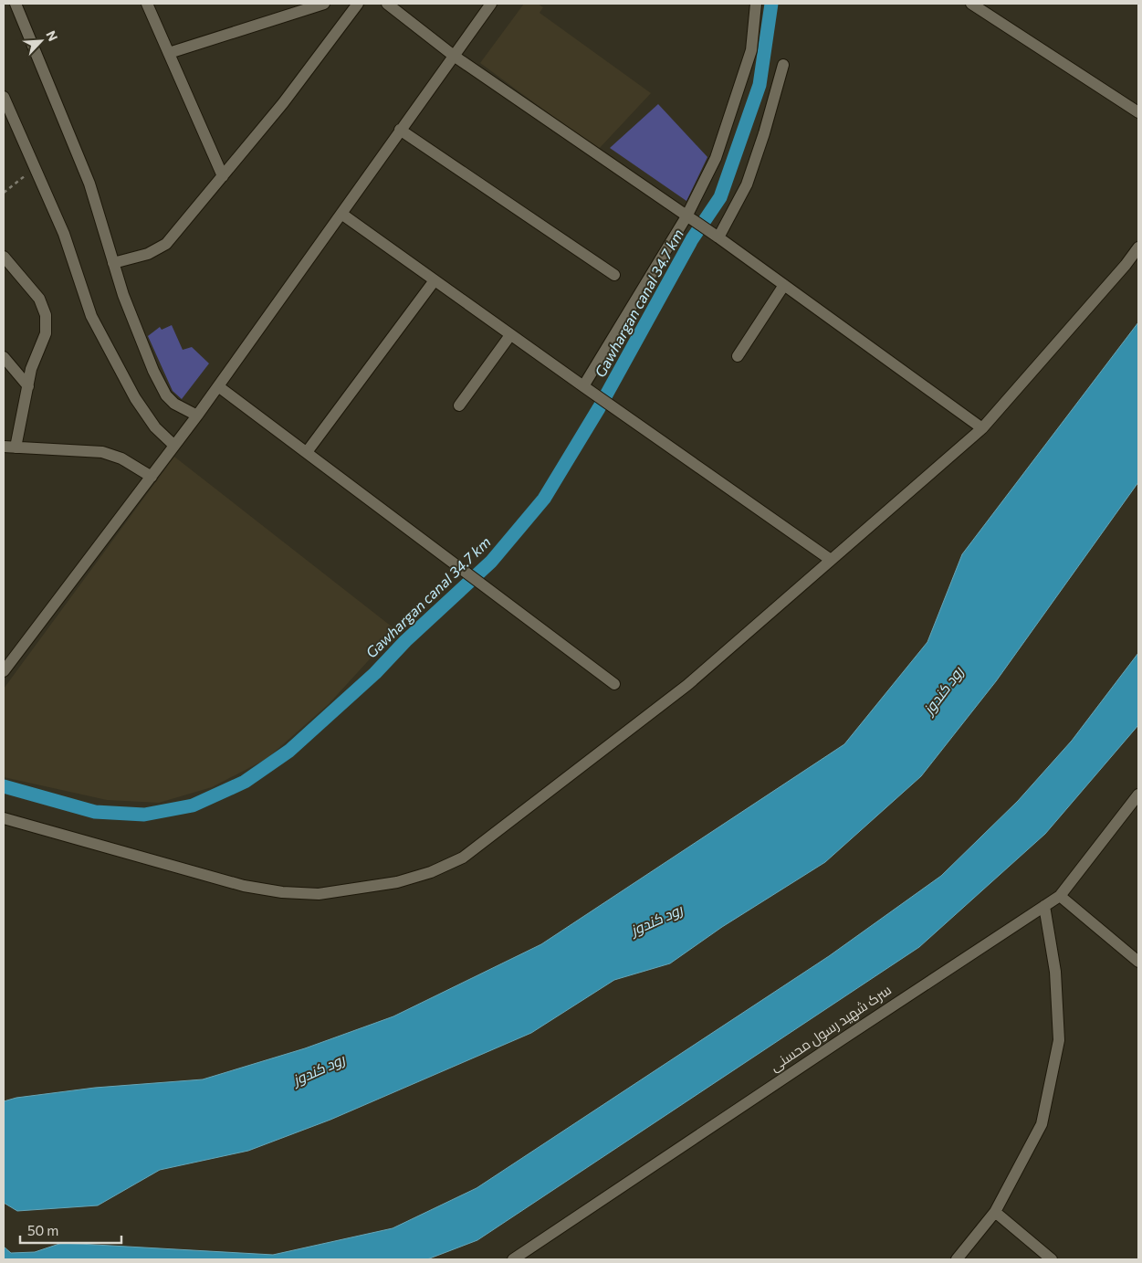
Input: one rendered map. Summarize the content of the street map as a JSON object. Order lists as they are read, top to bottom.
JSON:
{
  "streets": {
    "street": ["سرک شهید رسول محسنی"]
  },
  "water": ["Gawhargan canal 34.7 km", "رود کندوز"],
  "scale_bar": "50 m",
  "north": "top right"
}
